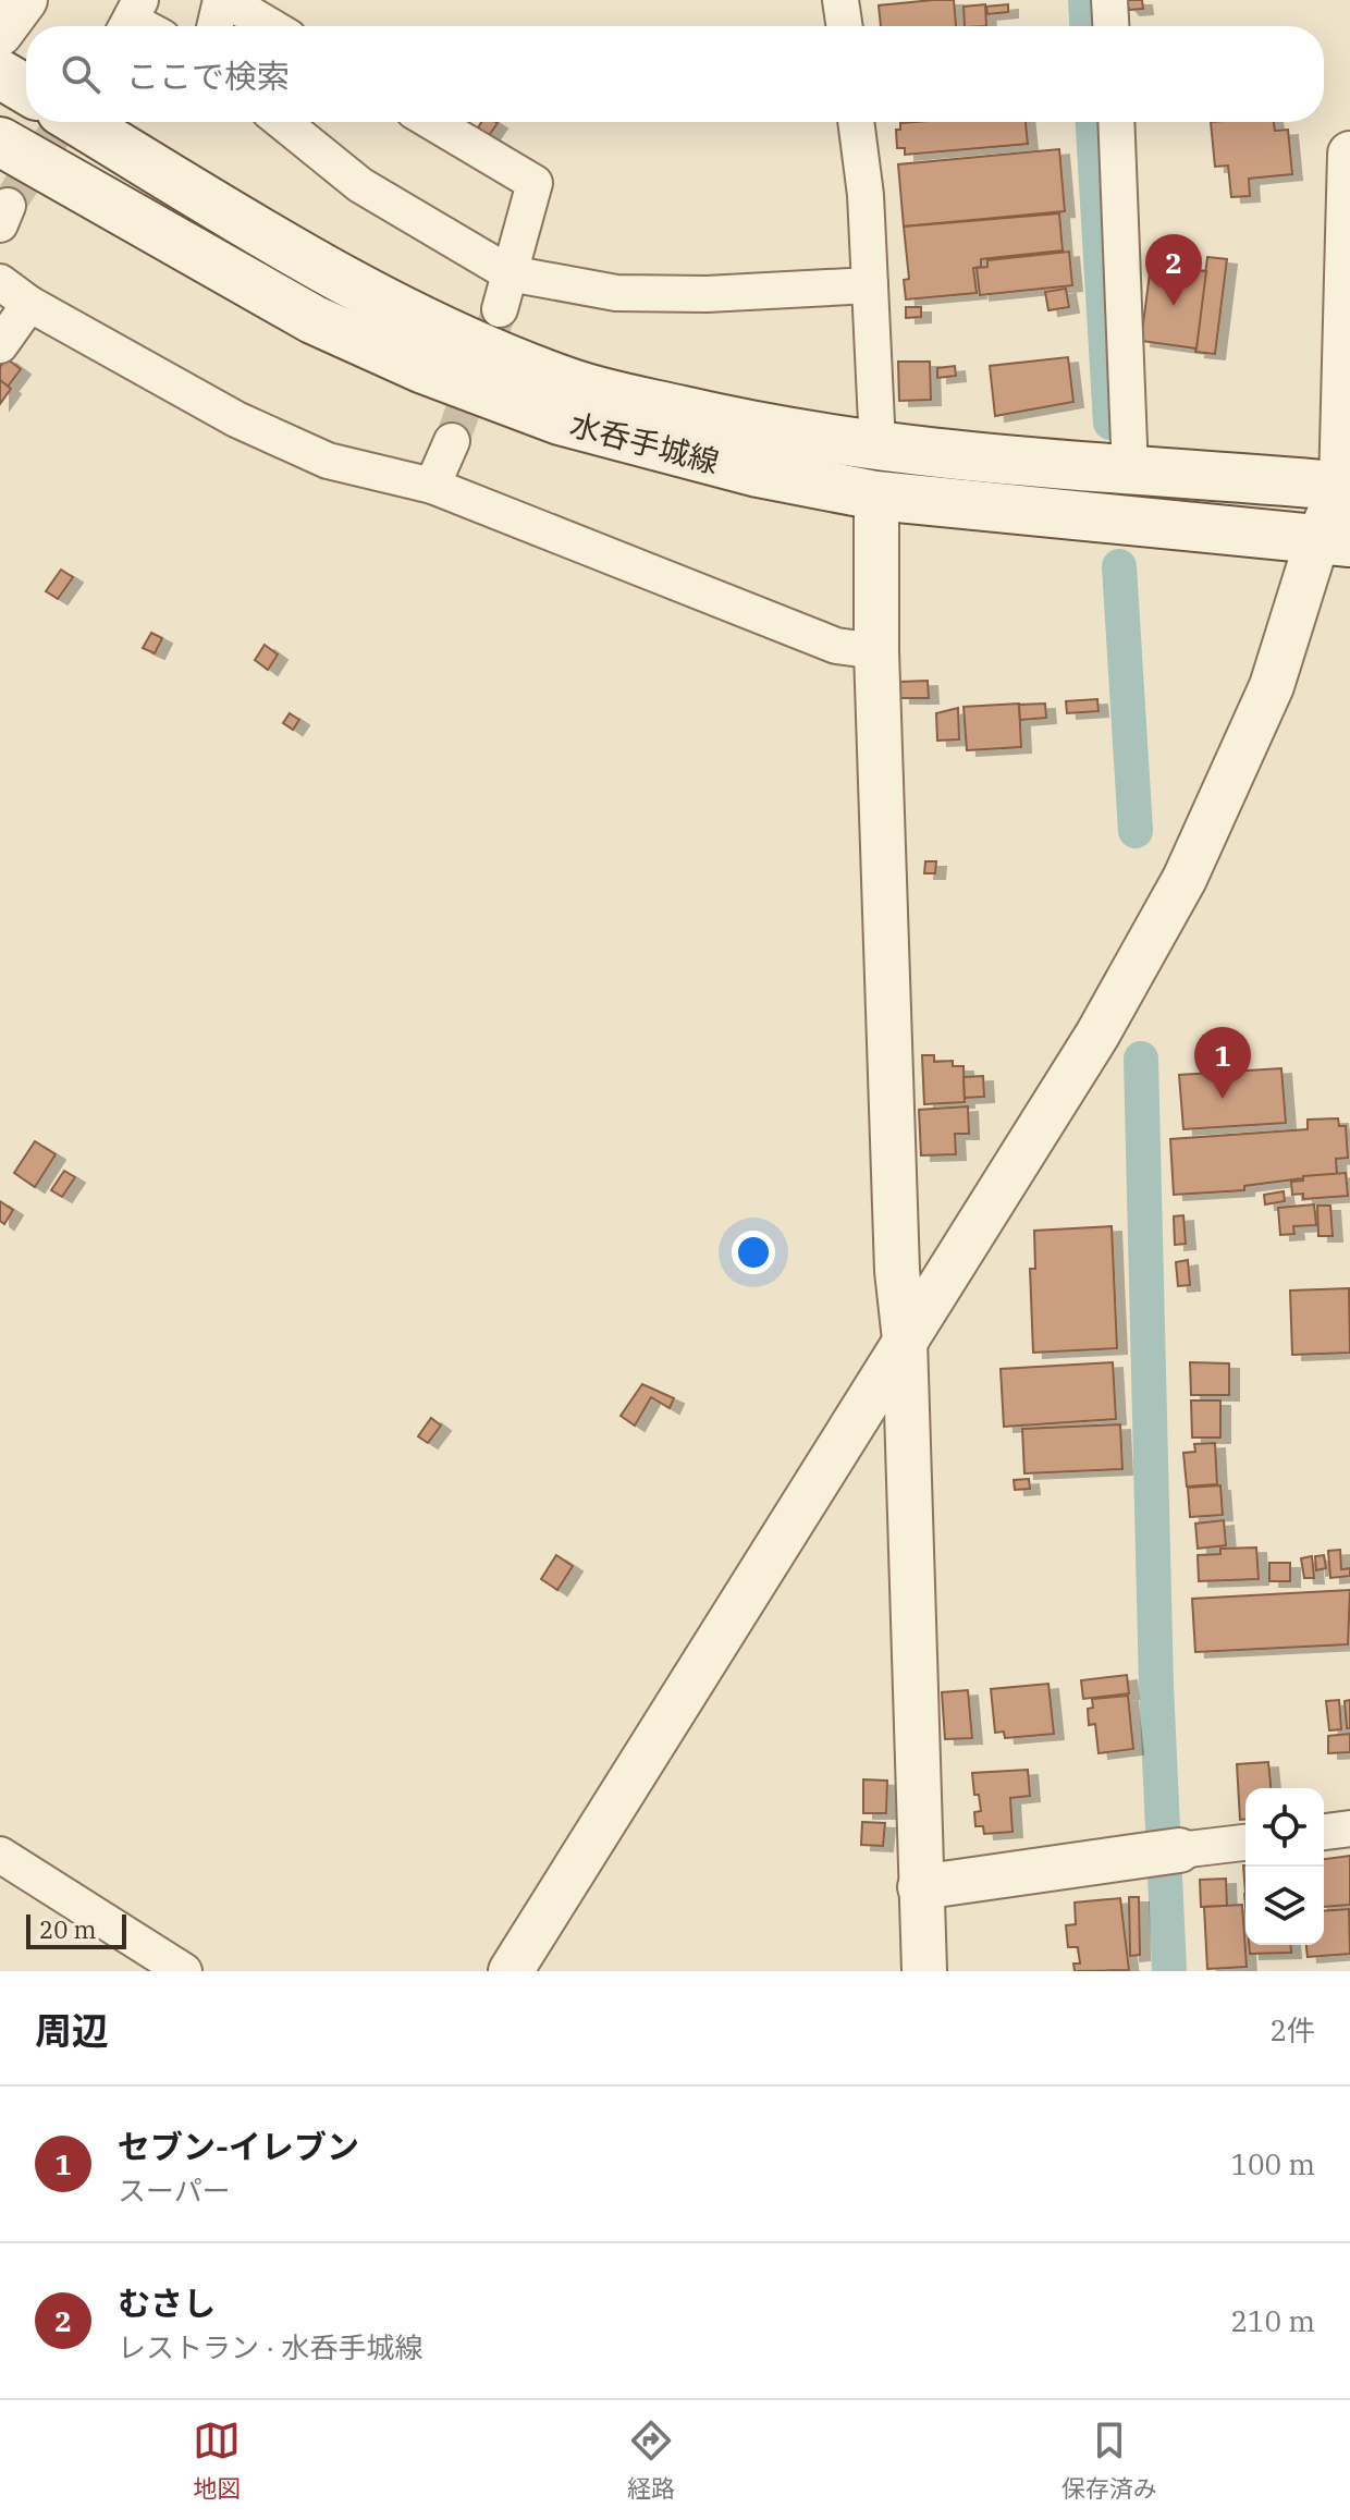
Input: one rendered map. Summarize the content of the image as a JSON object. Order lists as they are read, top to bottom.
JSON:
{
  "streets": {
    "main road": ["水呑手城線"]
  },
  "scale_bar": "20 m",
  "page": {
    "search": "ここで検索",
    "pins": ["2", "1"],
    "scale": "20 m",
    "heading": ["周辺", "2件"],
    "list": [
      {
        "mark": "1",
        "name": "セブン-イレブン",
        "note": "スーパー",
        "value": "100 m"
      },
      {
        "mark": "2",
        "name": "むさし",
        "note": "レストラン · 水呑手城線",
        "value": "210 m"
      }
    ],
    "nav": ["地図", "経路", "保存済み"]
  }
}
